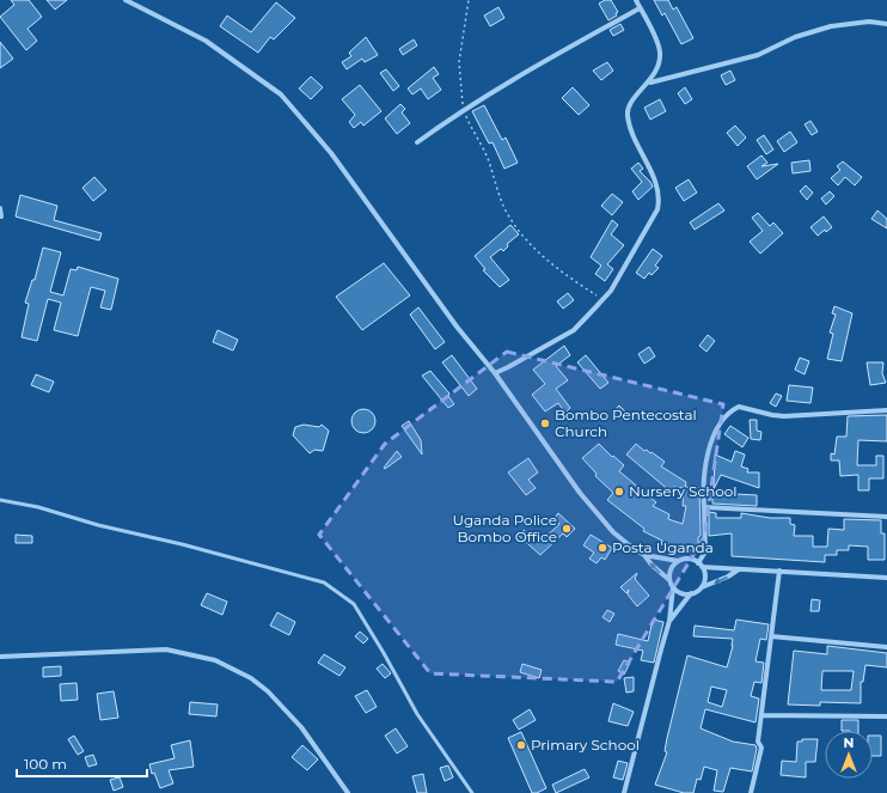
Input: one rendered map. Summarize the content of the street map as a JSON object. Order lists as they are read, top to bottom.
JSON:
{
  "places": [
    "Bombo Pentecostal Church",
    "Nursery School",
    "Uganda Police Bombo Office",
    "Posta Uganda",
    "Primary School"
  ],
  "scale_bar": "100 m",
  "north": "top"
}
